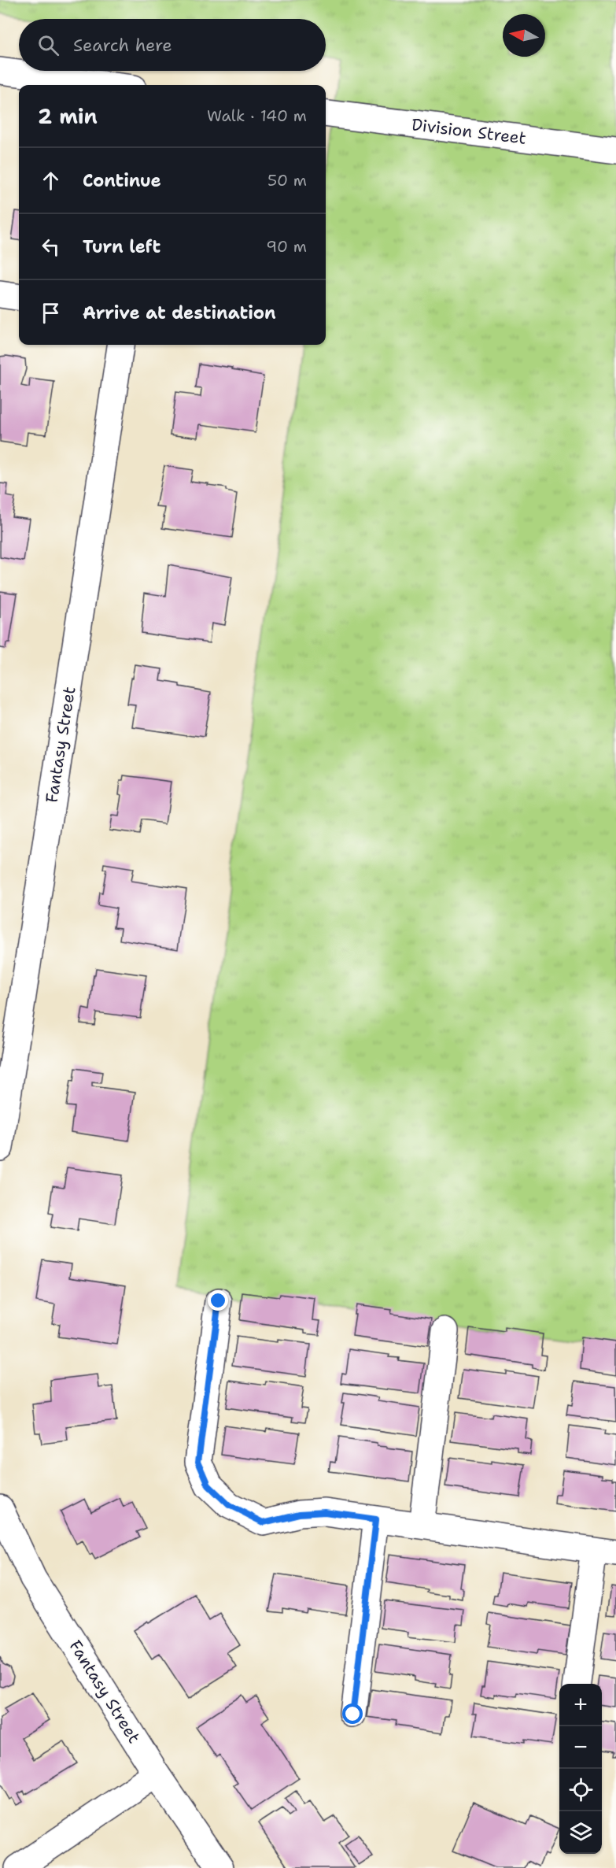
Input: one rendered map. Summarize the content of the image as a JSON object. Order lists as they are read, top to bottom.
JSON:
{
  "streets": {
    "street": ["Division Street", "Fantasy Street"]
  },
  "north": "left",
  "page": {
    "search": "Search here",
    "heading": ["2 min", "Walk · 140 m"],
    "list": [
      ["Continue", "50 m"],
      ["Turn left", "90 m"],
      "Arrive at destination"
    ],
    "map_buttons": ["+", "−"]
  }
}
